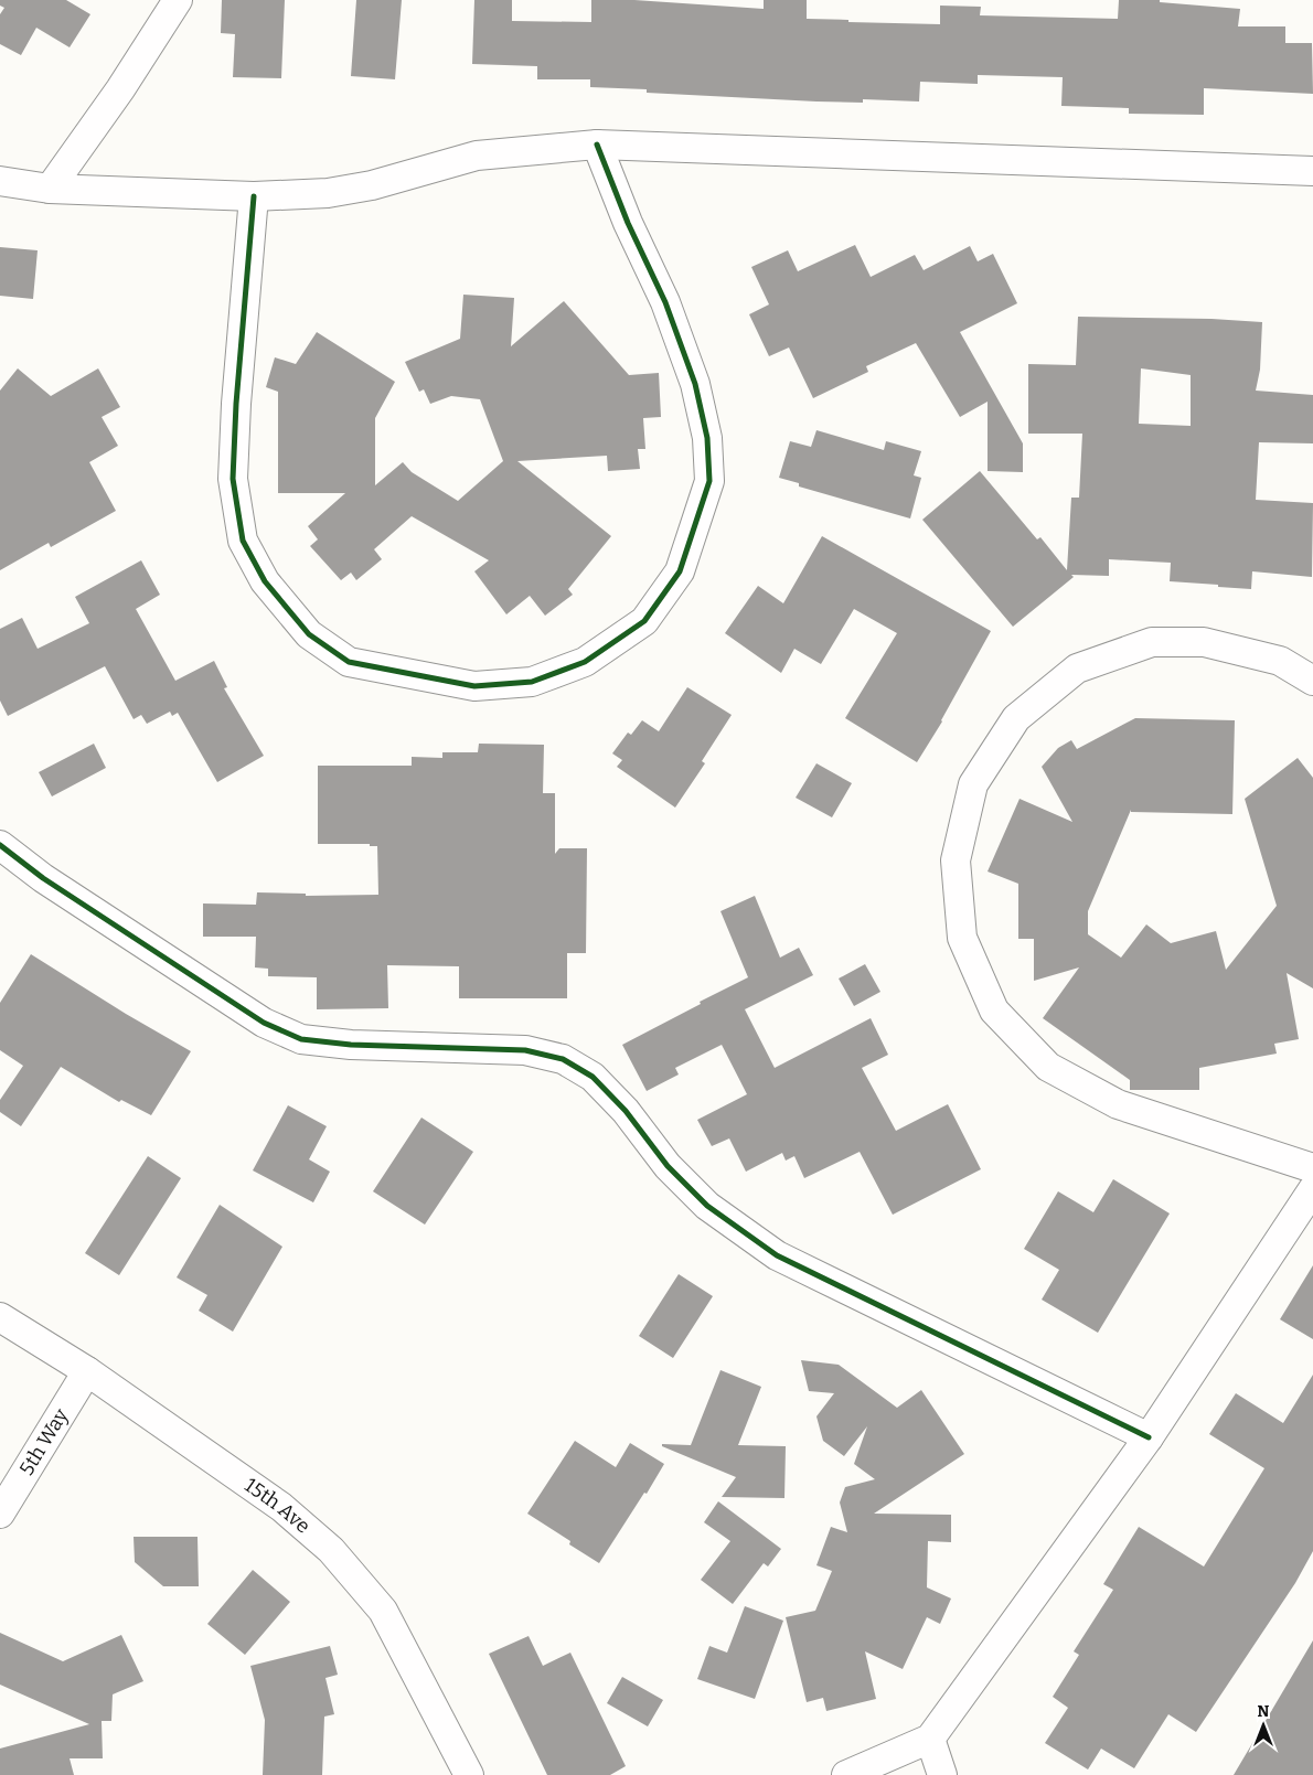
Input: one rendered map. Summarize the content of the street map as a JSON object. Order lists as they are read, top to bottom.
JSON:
{
  "streets": {
    "street": ["5th Way", "15th Ave"]
  },
  "crossings": [
    ["5th Way", "15th Ave"]
  ],
  "north": "top"
}
